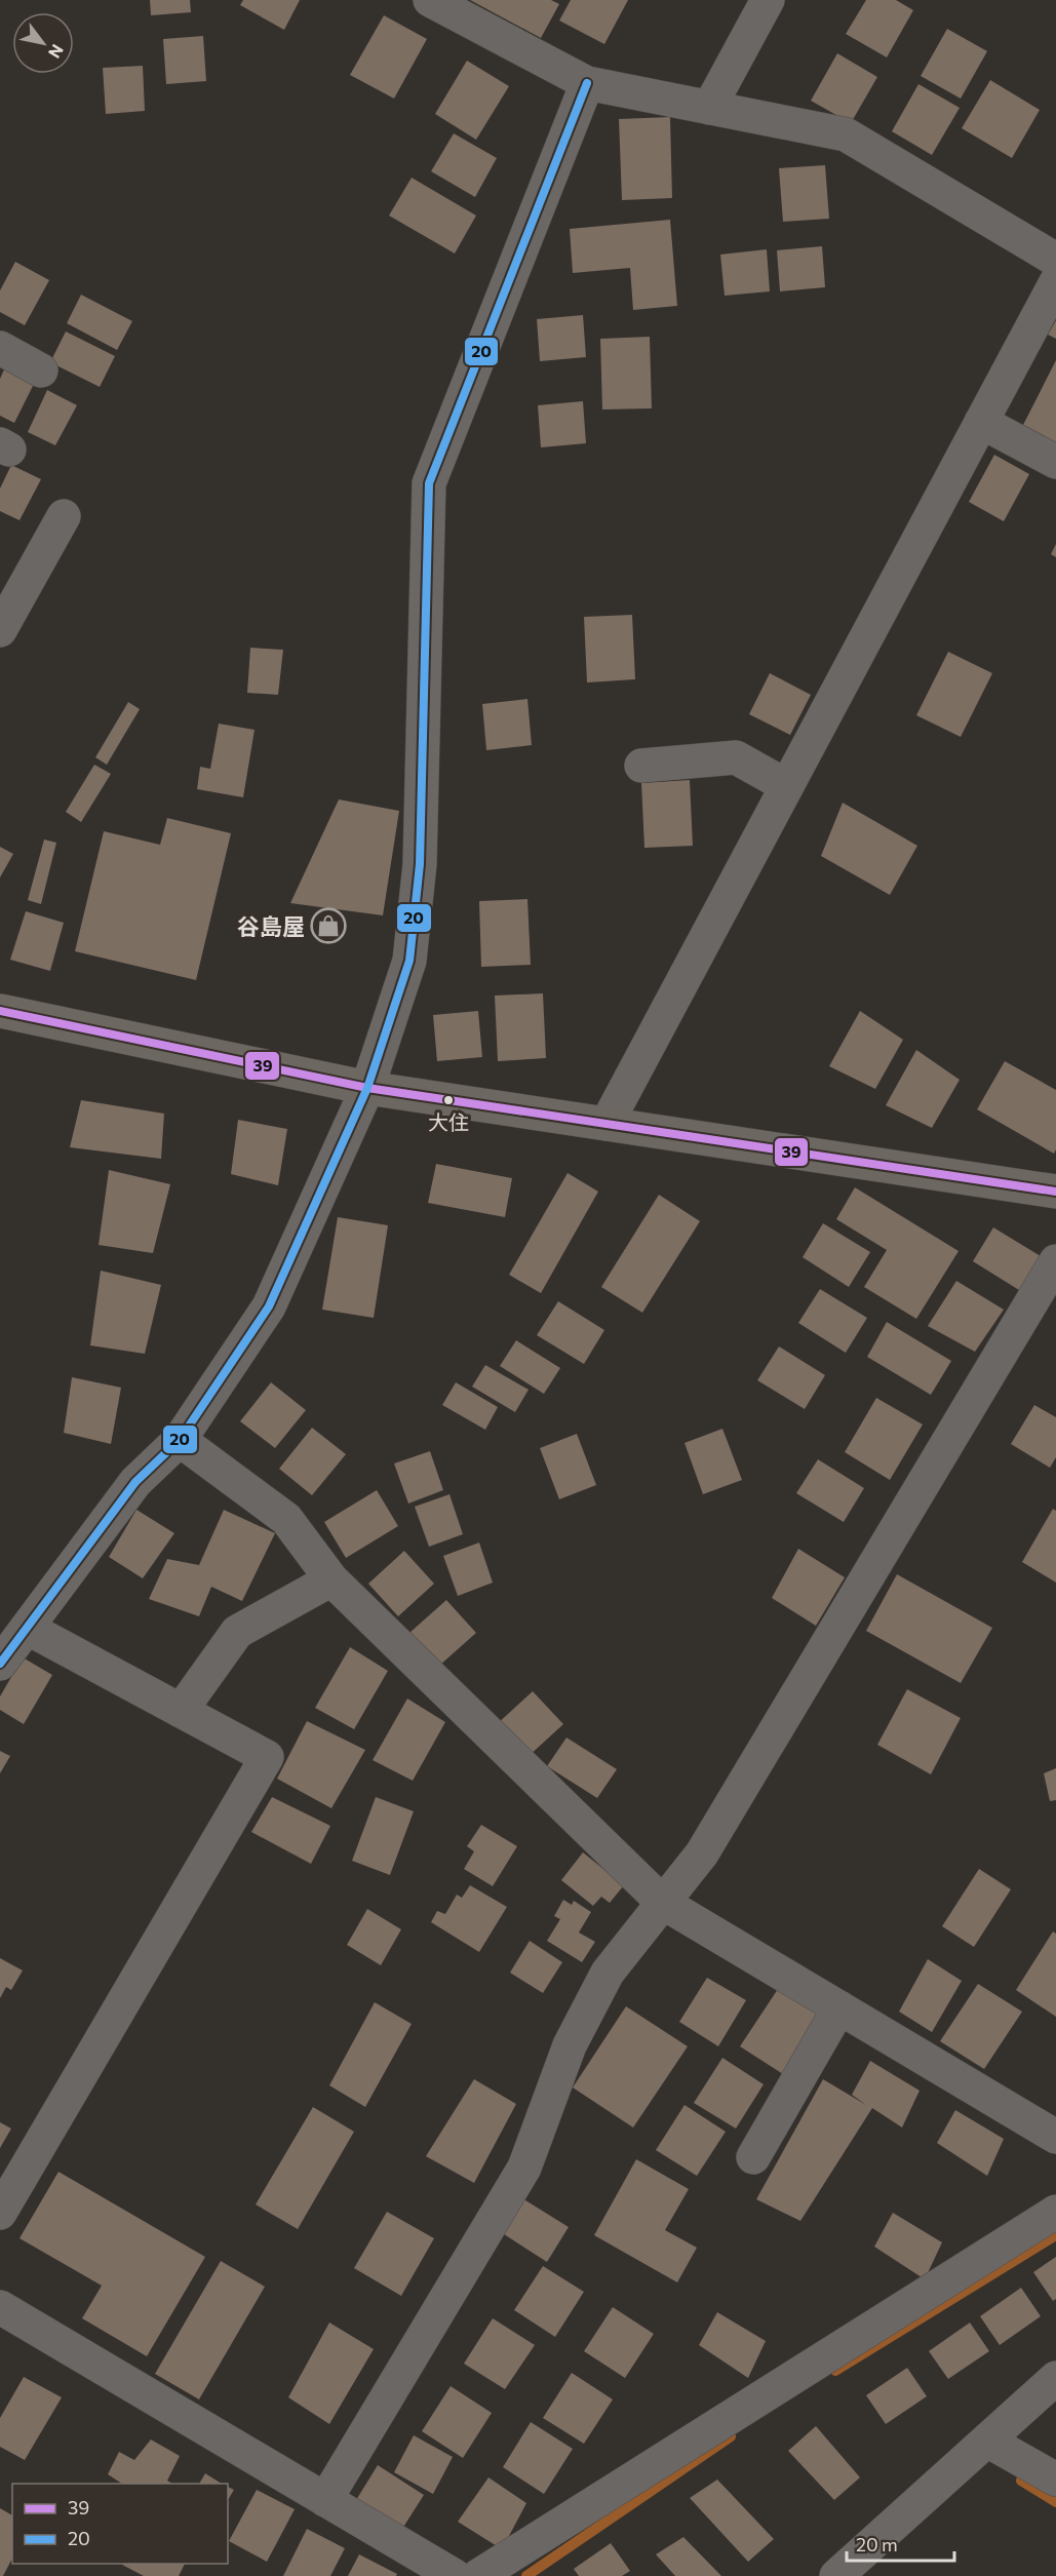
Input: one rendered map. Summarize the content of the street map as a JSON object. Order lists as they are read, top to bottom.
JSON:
{
  "places": {
    "shop": ["谷島屋"],
    "other": ["大住"]
  },
  "lines": ["transit line 20", "transit line 39"],
  "legend": ["39", "20"],
  "scale_bar": "20 m",
  "north": "bottom right"
}
